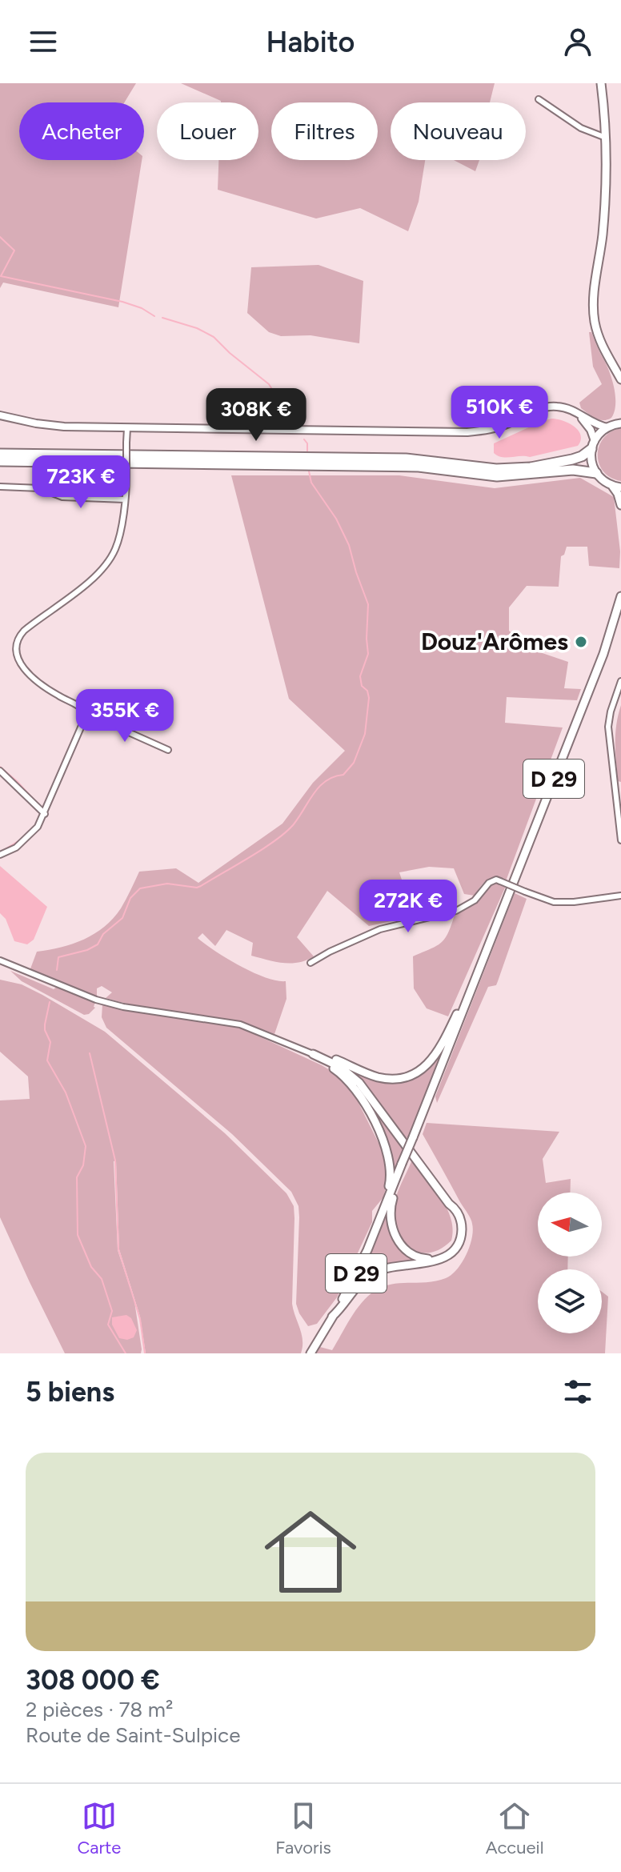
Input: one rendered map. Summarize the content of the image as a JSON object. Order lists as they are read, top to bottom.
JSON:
{
  "streets": {
    "main road": ["D 29"]
  },
  "places": ["Douz'Arômes"],
  "north": "left",
  "page": {
    "header": "Habito",
    "chip": [
      "Acheter",
      "Louer",
      "Filtres",
      "Nouveau"
    ],
    "price": [
      "510K €",
      "308K €",
      "723K €",
      "355K €",
      "272K €"
    ],
    "heading": "5 biens",
    "list": [
      {
        "name": "308 000 €",
        "note": "2 pièces · 78 m² · Route de Saint-Sulpice"
      }
    ],
    "tabs": ["Carte", "Favoris", "Accueil"]
  }
}
